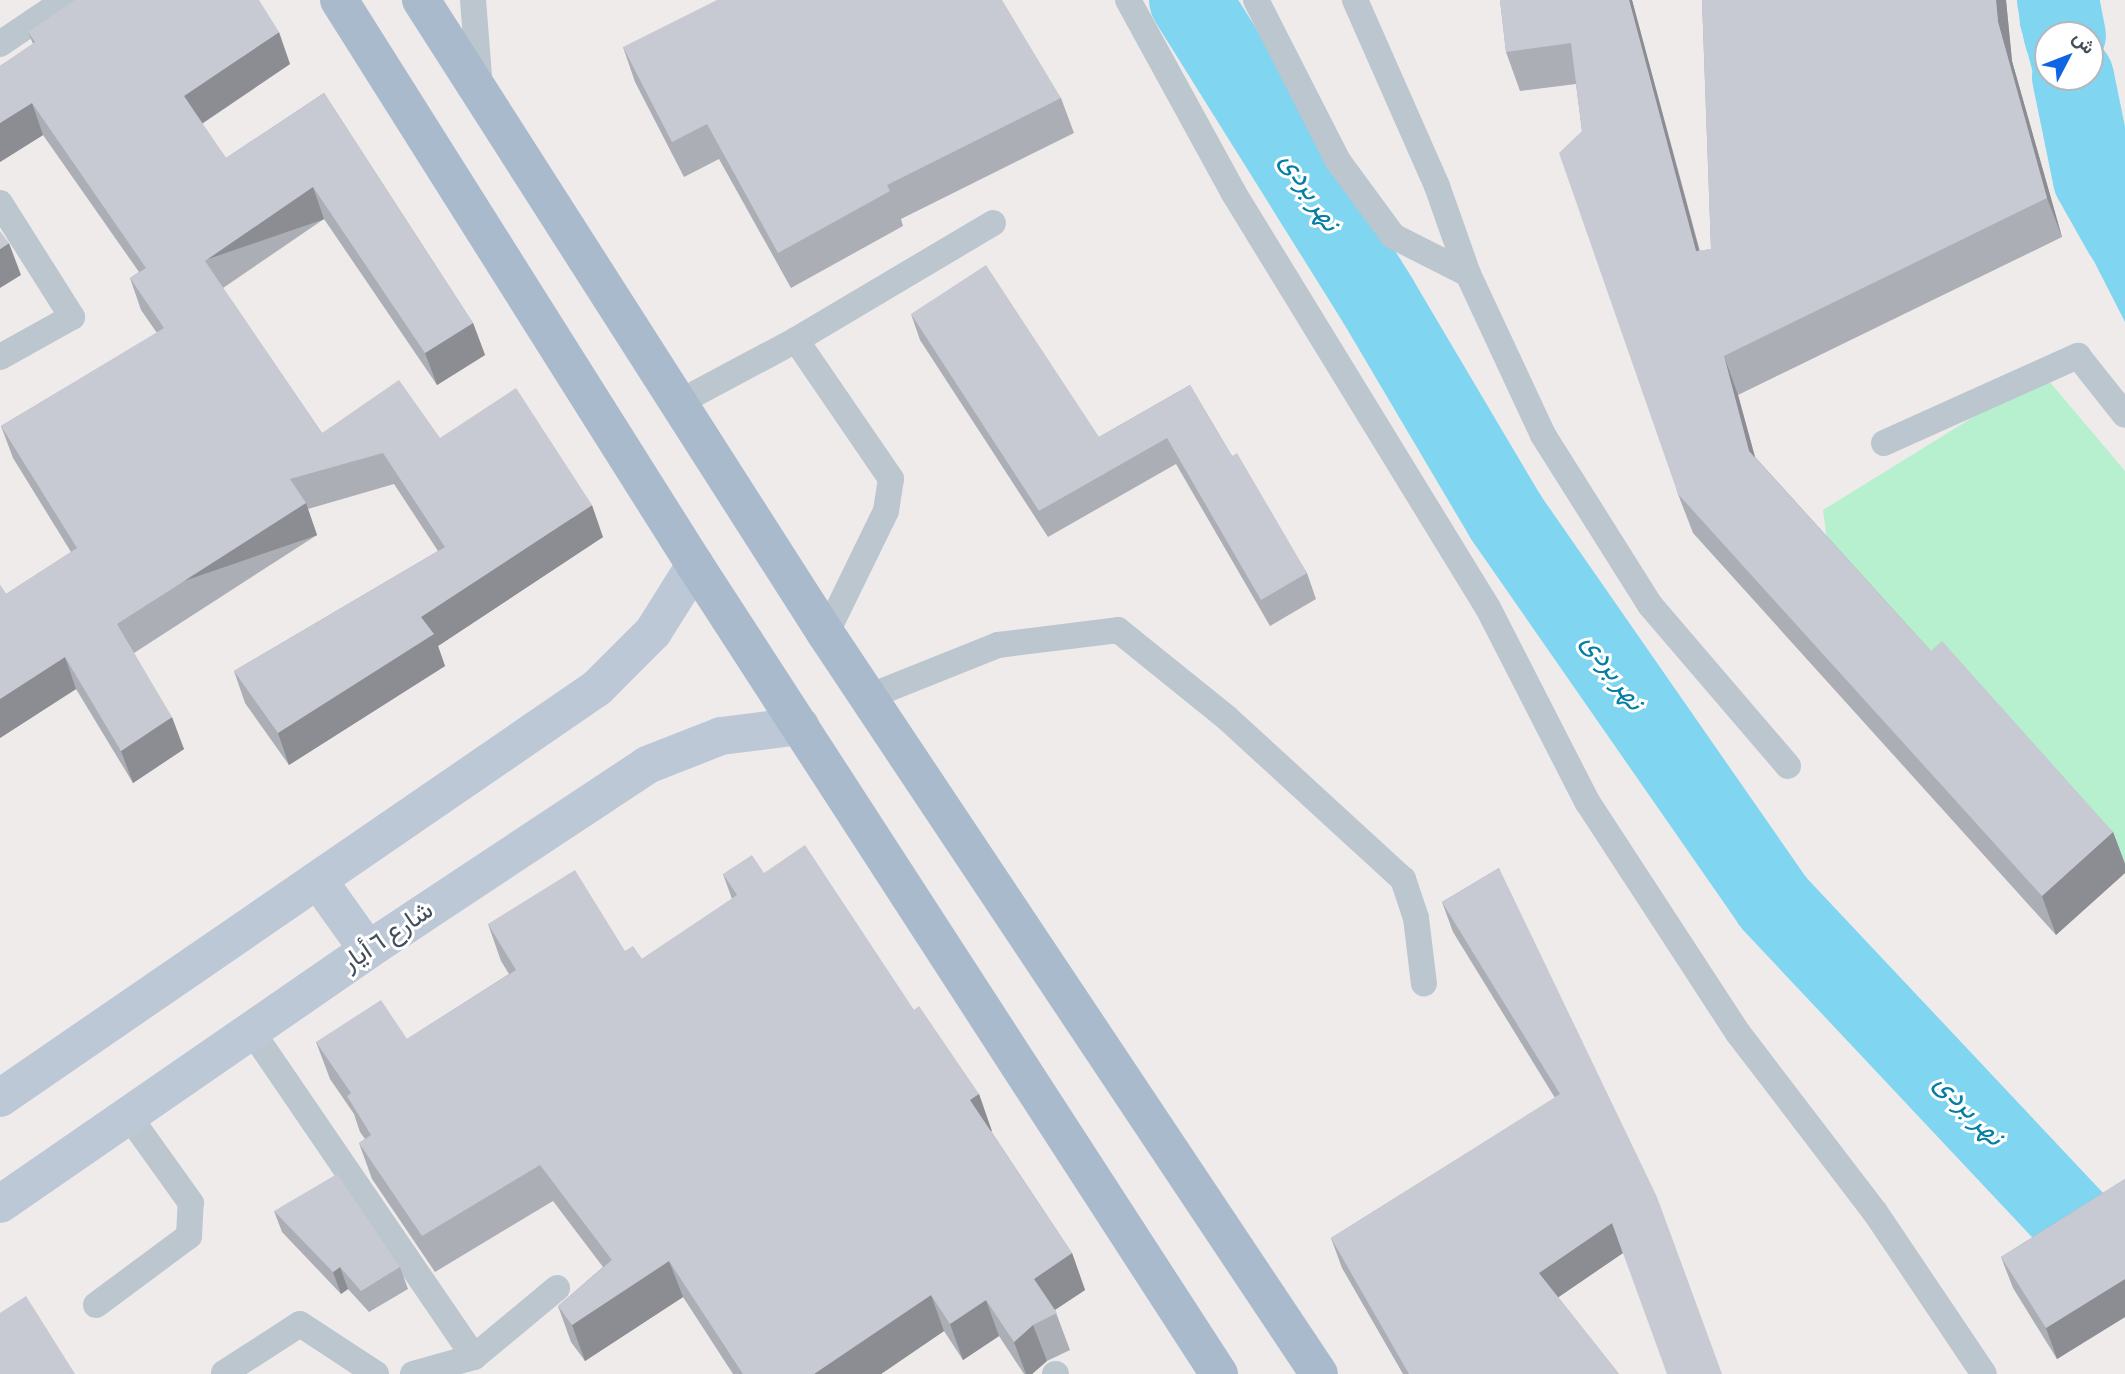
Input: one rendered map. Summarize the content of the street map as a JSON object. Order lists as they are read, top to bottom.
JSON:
{
  "streets": {
    "main road": ["شارع ٦ أيار"]
  },
  "water": ["نهر بردى"],
  "north": "top right"
}
